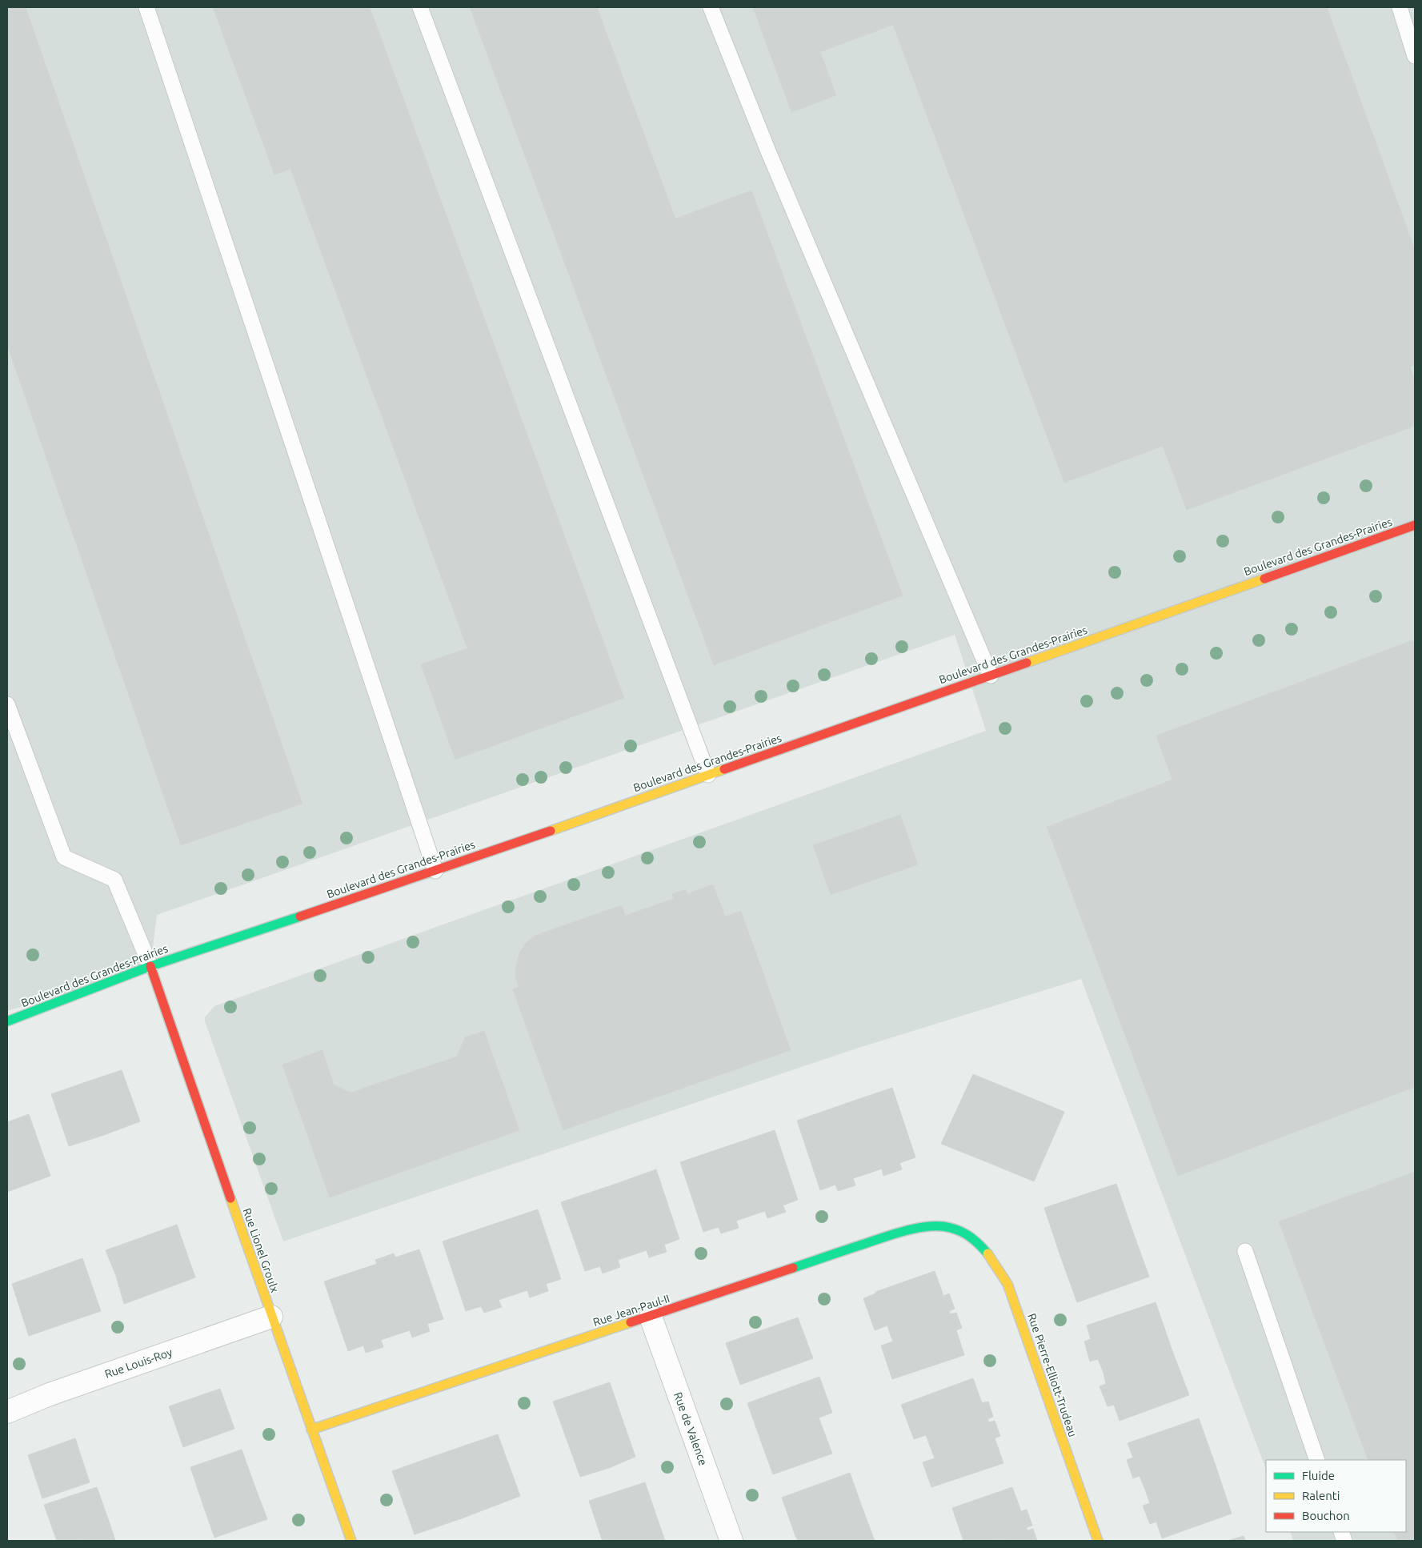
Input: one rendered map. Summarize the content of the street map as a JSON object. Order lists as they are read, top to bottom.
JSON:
{
  "streets": {
    "street": [
      "Boulevard des Grandes-Prairies",
      "Rue Lionel Groulx",
      "Rue Jean-Paul-II",
      "Rue Louis-Roy",
      "Rue Pierre-Elliott-Trudeau",
      "Rue de Valence"
    ]
  },
  "crossings": [
    ["Boulevard des Grandes-Prairies", "Rue Lionel Groulx"],
    ["Rue Lionel Groulx", "Rue Jean-Paul-II"],
    ["Rue Lionel Groulx", "Rue Louis-Roy"],
    ["Rue Jean-Paul-II", "Rue Pierre-Elliott-Trudeau"],
    ["Rue Jean-Paul-II", "Rue de Valence"]
  ],
  "legend": ["Fluide", "Ralenti", "Bouchon"]
}
